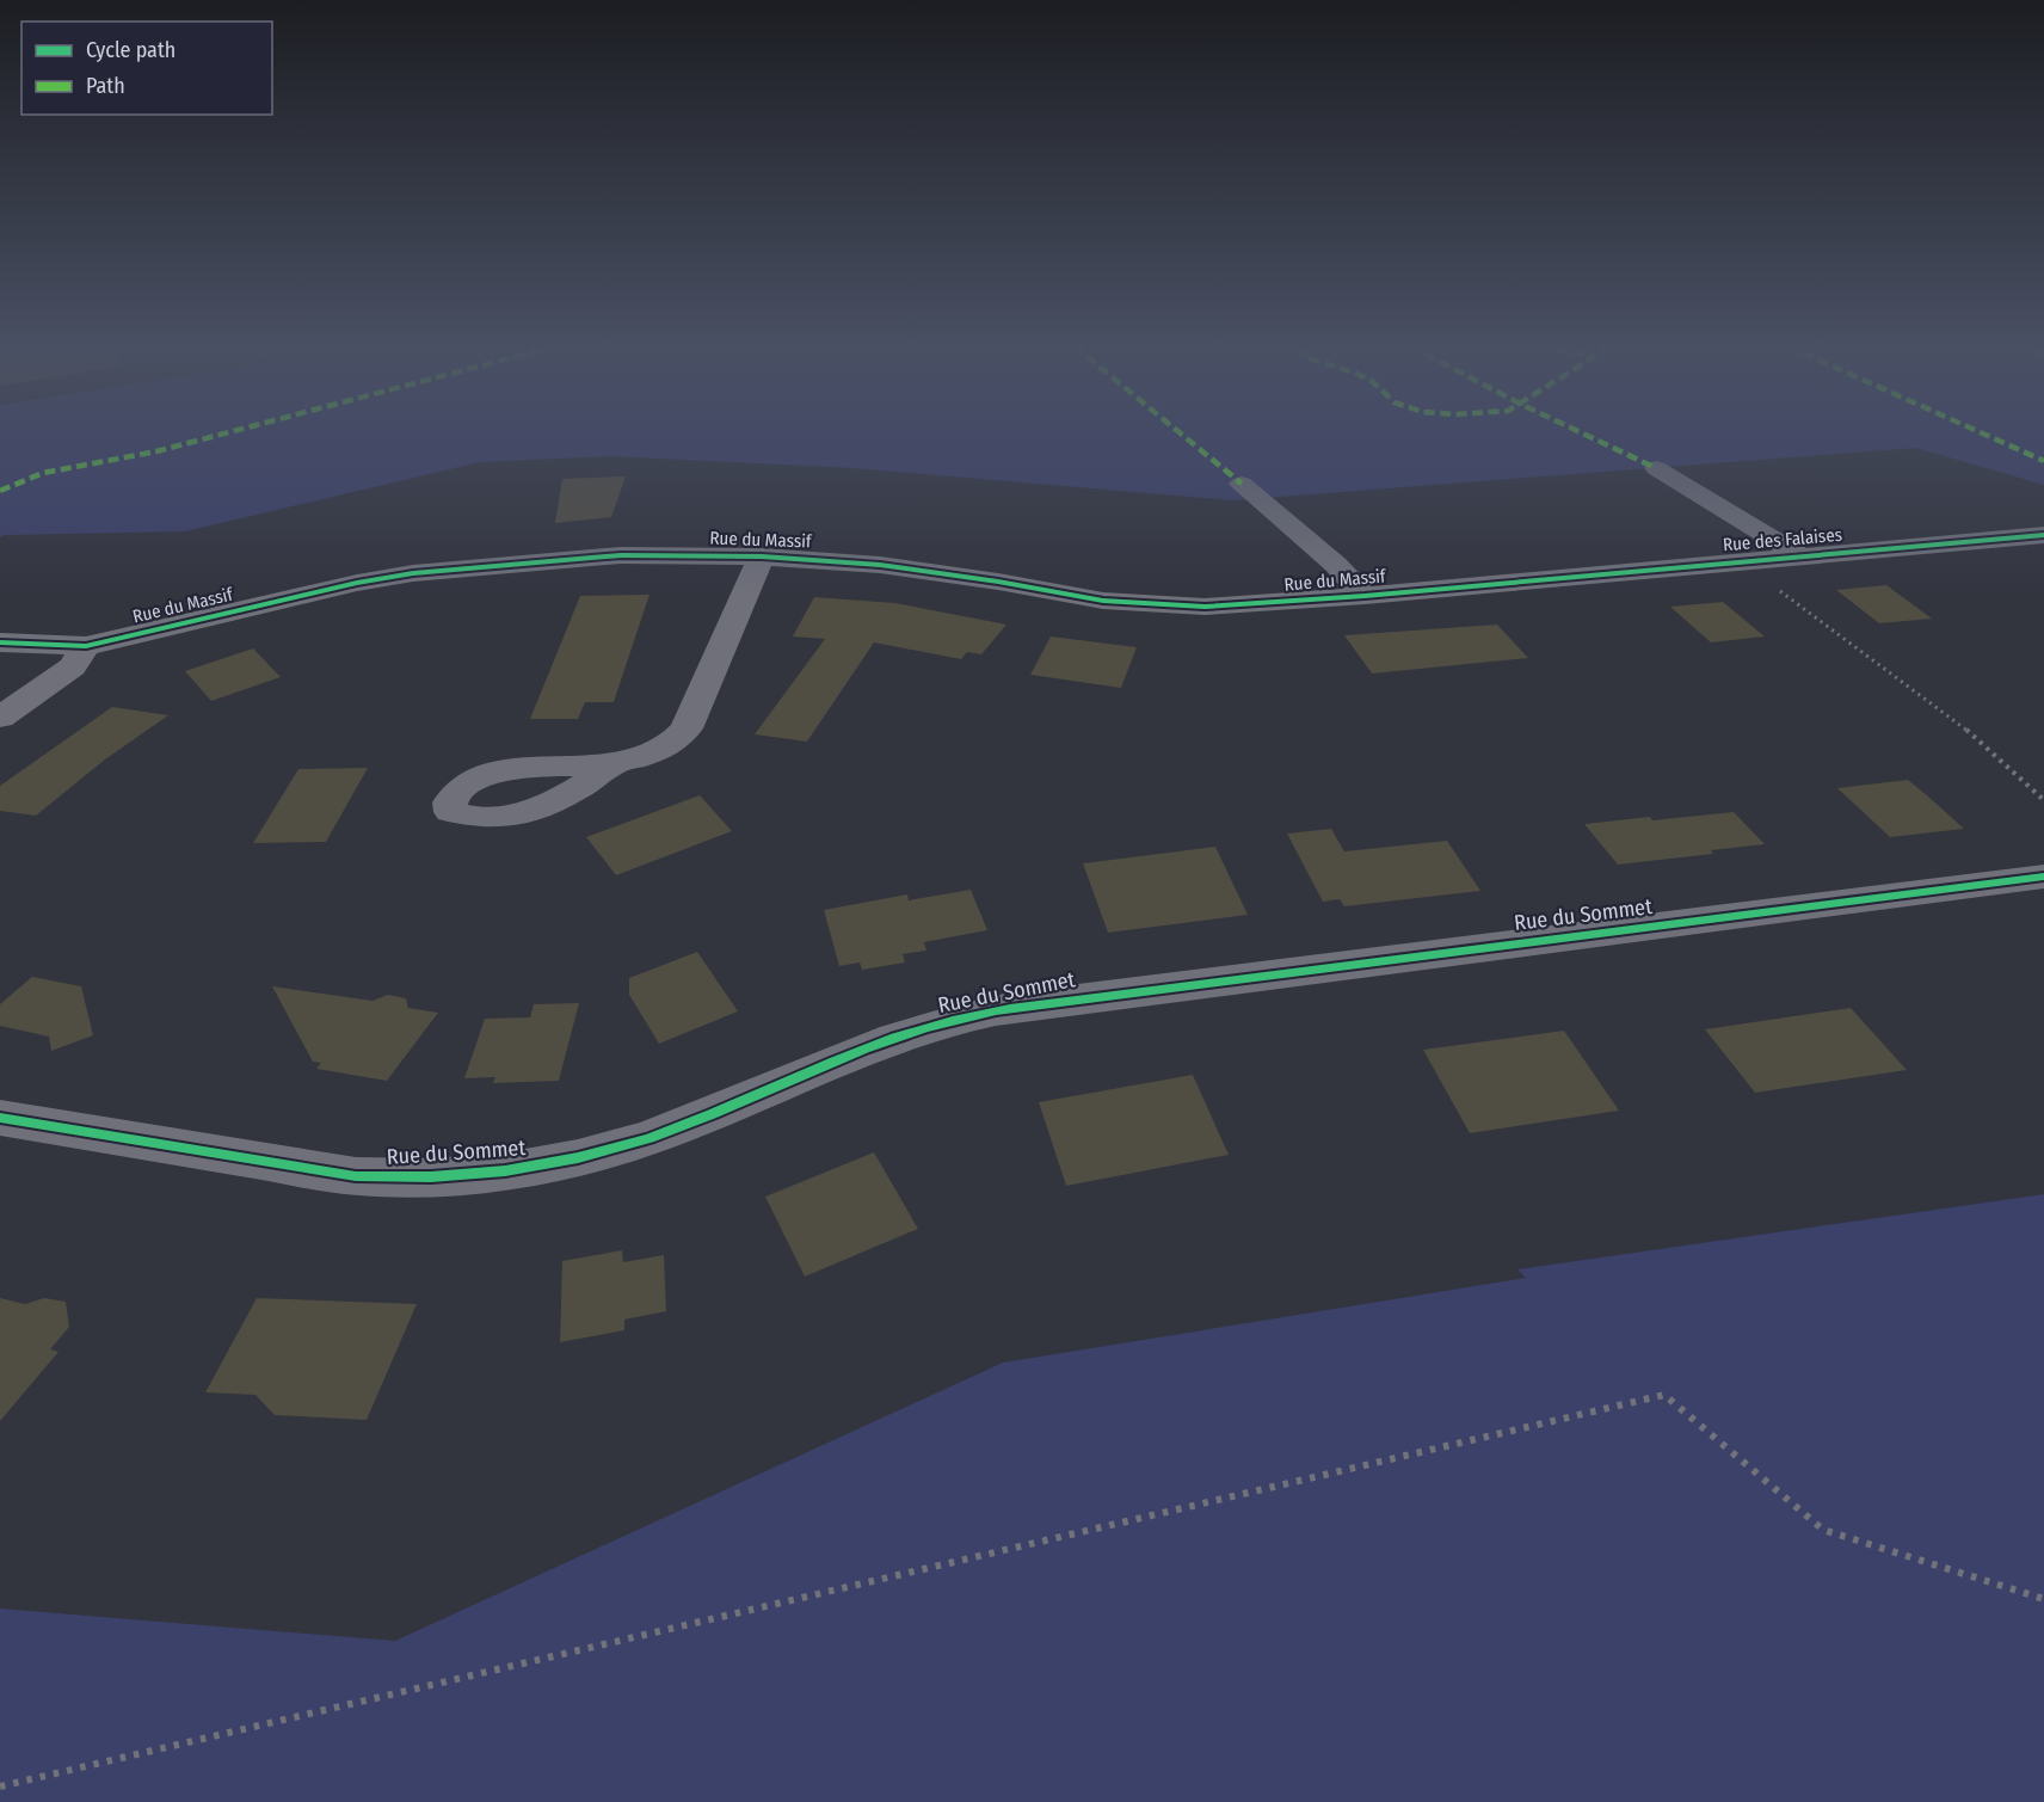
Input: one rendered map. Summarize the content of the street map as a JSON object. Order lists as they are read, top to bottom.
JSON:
{
  "streets": {
    "street": ["Rue du Massif", "Rue des Falaises", "Rue du Sommet"]
  },
  "crossings": [
    ["Rue du Massif", "Rue des Falaises"]
  ],
  "legend": ["Cycle path", "Path"]
}
